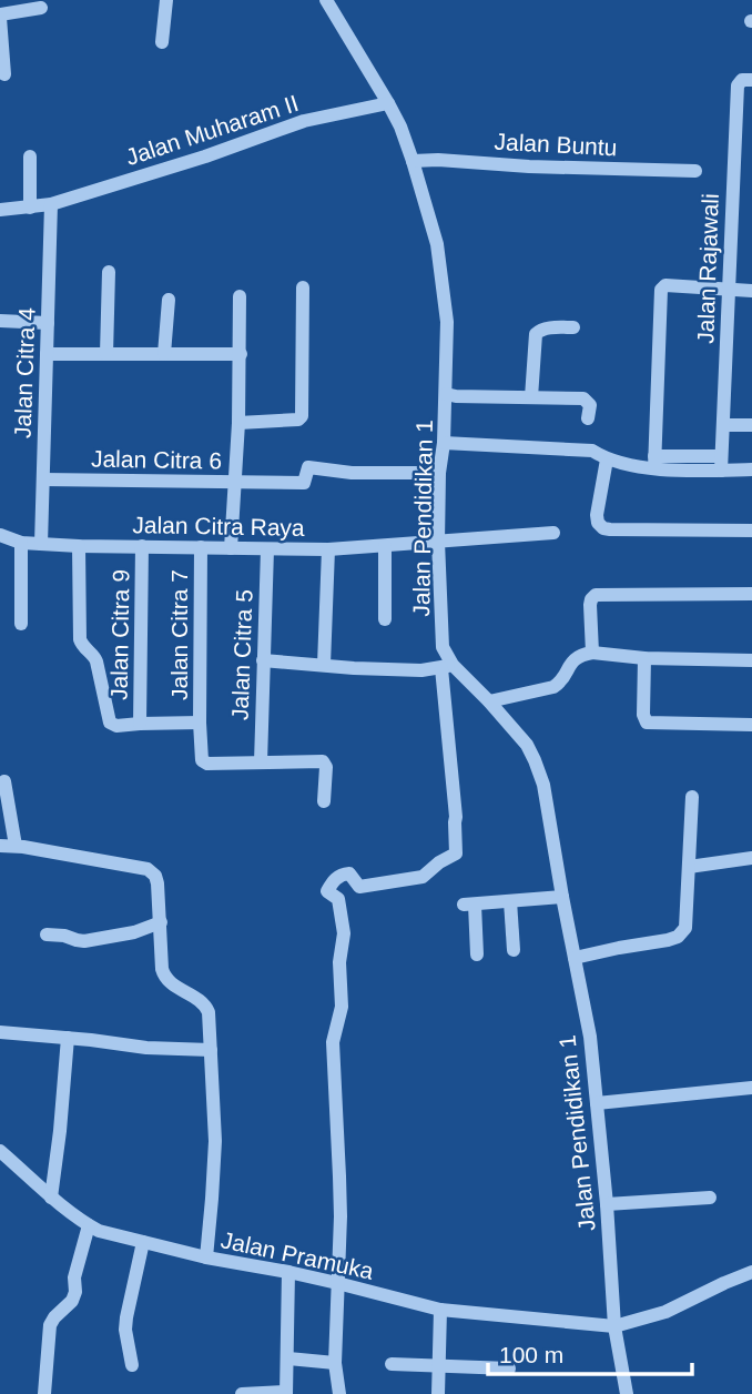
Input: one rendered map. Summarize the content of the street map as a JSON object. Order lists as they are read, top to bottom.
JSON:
{
  "streets": {
    "street": [
      "Jalan Muharam II",
      "Jalan Buntu",
      "Jalan Rajawali",
      "Jalan Citra 4",
      "Jalan Citra 6",
      "Jalan Pendidikan 1",
      "Jalan Citra Raya",
      "Jalan Citra 9",
      "Jalan Citra 7",
      "Jalan Citra 5",
      "Jalan Pramuka"
    ]
  },
  "crossings": [
    ["Jalan Muharam II", "Jalan Citra 4"],
    ["Jalan Muharam II", "Jalan Pendidikan 1"],
    ["Jalan Buntu", "Jalan Pendidikan 1"],
    ["Jalan Citra 4", "Jalan Citra 6"],
    ["Jalan Citra 4", "Jalan Citra Raya"],
    ["Jalan Pendidikan 1", "Jalan Citra Raya"],
    ["Jalan Pendidikan 1", "Jalan Pramuka"],
    ["Jalan Citra Raya", "Jalan Citra 9"],
    ["Jalan Citra Raya", "Jalan Citra 7"],
    ["Jalan Citra Raya", "Jalan Citra 5"],
    ["Jalan Citra 7", "Jalan Citra 5"]
  ],
  "scale_bar": "100 m"
}
